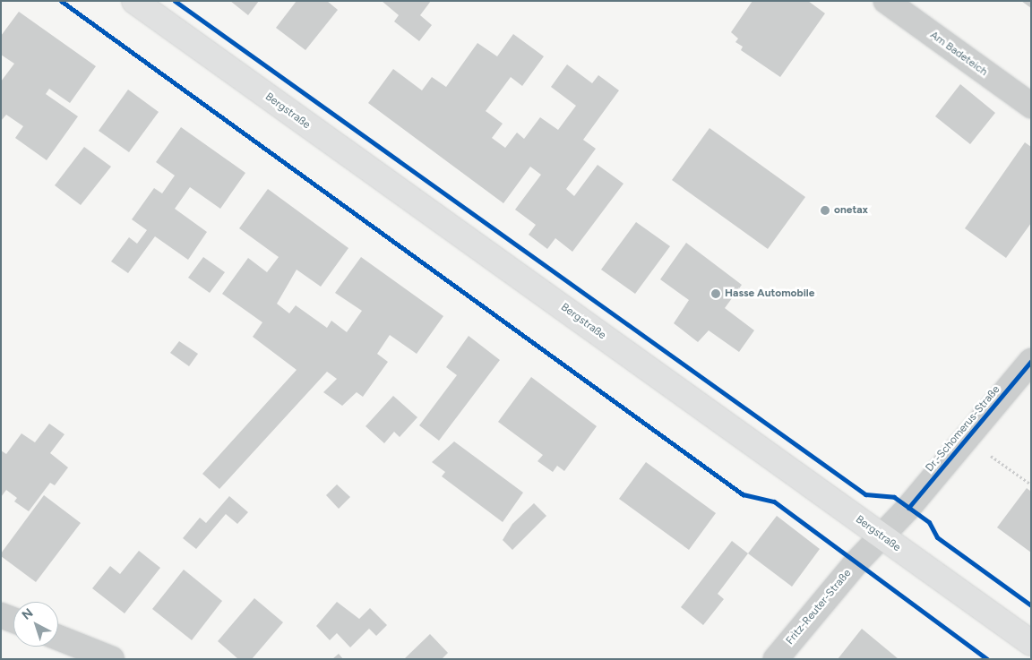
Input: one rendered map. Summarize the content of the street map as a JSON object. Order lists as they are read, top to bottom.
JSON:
{
  "streets": {
    "main road": ["Bergstraße"],
    "street": ["Am Badeteich", "Dr.-Schomerus-Straße", "Fritz-Reuter-Straße"]
  },
  "crossings": [
    ["Bergstraße", "Dr.-Schomerus-Straße"],
    ["Bergstraße", "Fritz-Reuter-Straße"],
    ["Dr.-Schomerus-Straße", "Fritz-Reuter-Straße"]
  ],
  "places": ["onetax", "Hasse Automobile"],
  "north": "top left"
}
